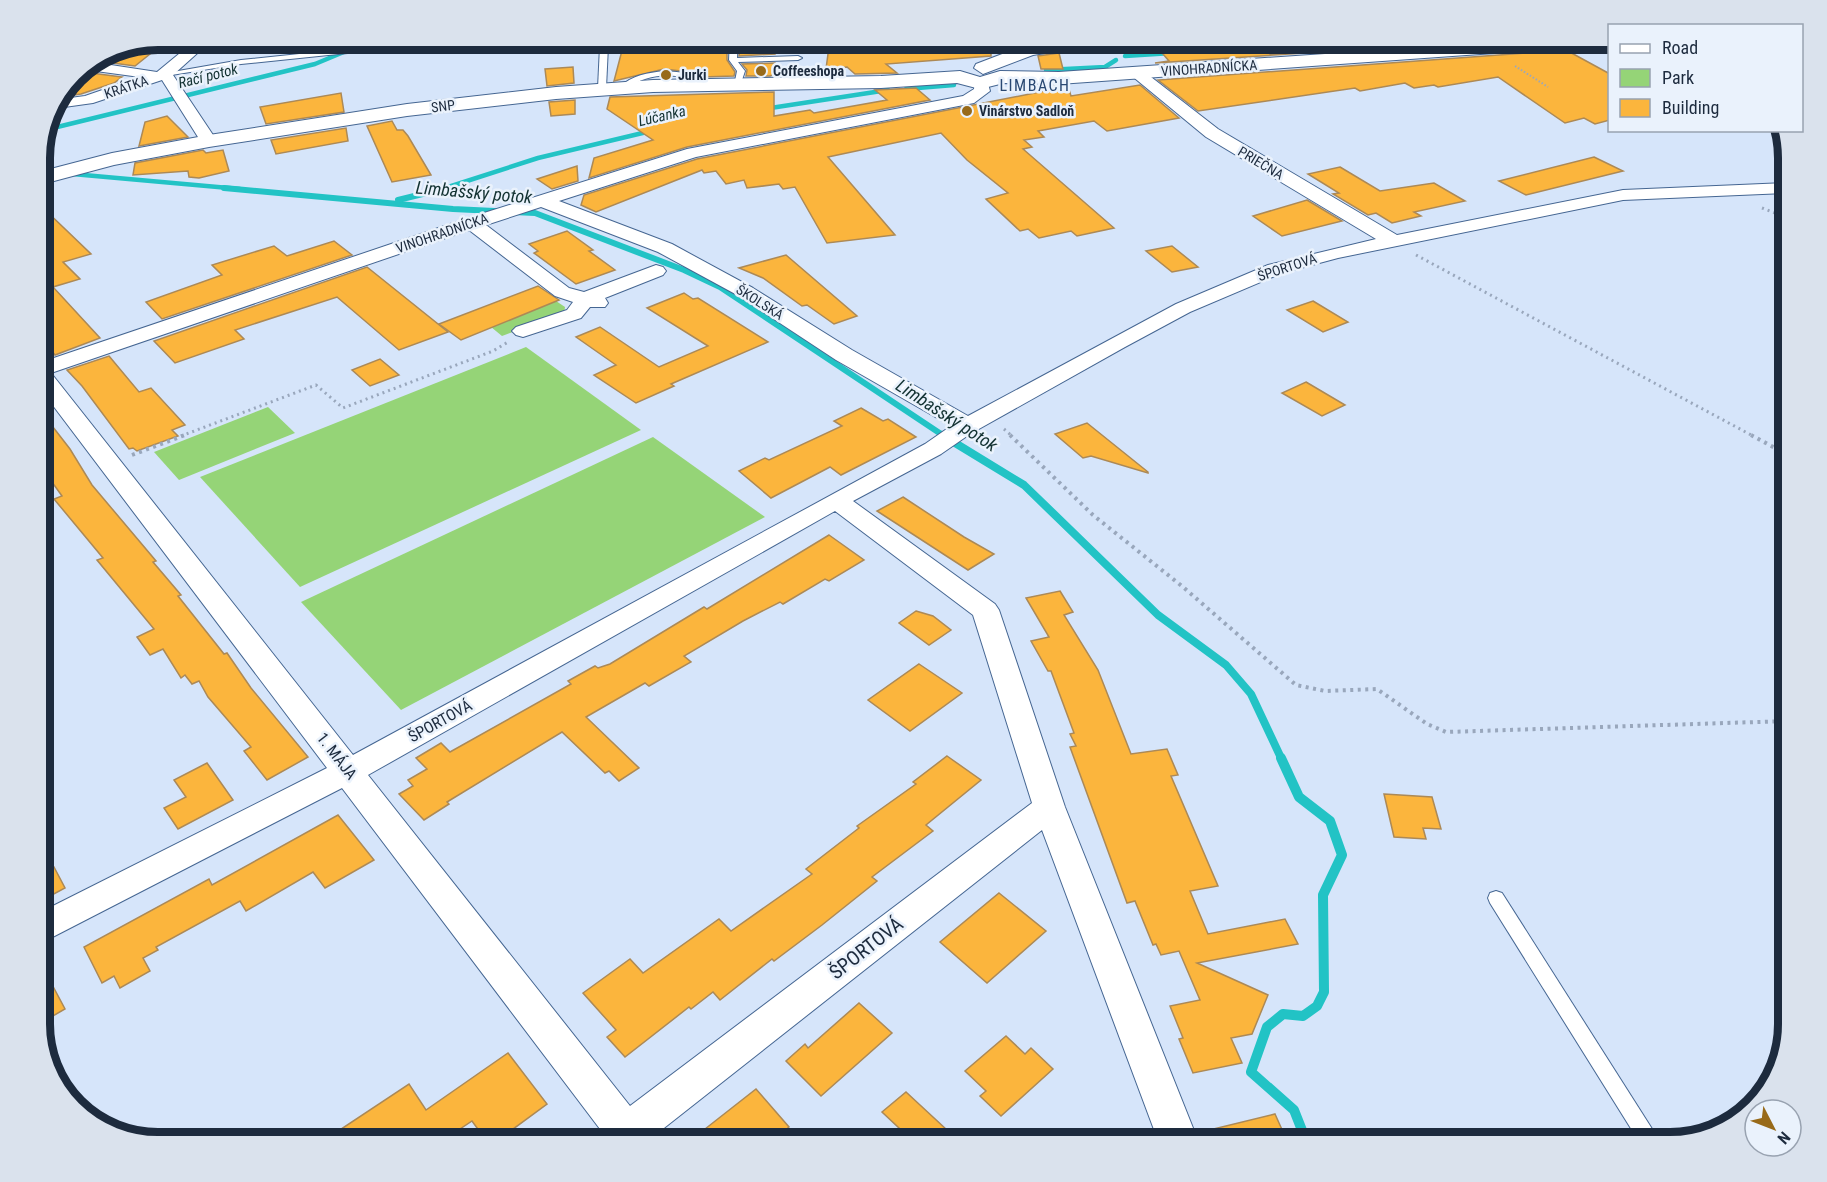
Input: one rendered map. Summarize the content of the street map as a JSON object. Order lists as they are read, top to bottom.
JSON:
{
  "streets": {
    "street": [
      "VINOHRADNÍCKA",
      "KRÁTKA",
      "SNP",
      "PRIEČNA",
      "ŠPORTOVÁ",
      "ŠKOLSKÁ",
      "1. MÁJA"
    ]
  },
  "crossings": [
    ["VINOHRADNÍCKA", "SNP"],
    ["VINOHRADNÍCKA", "PRIEČNA"],
    ["VINOHRADNÍCKA", "ŠKOLSKÁ"],
    ["PRIEČNA", "ŠPORTOVÁ"],
    ["ŠPORTOVÁ", "ŠKOLSKÁ"],
    ["ŠPORTOVÁ", "1. MÁJA"]
  ],
  "districts": ["LIMBACH"],
  "water": ["Račí potok", "Lúčanka", "Limbašský potok"],
  "places": ["Coffeeshopa", "Jurki", "Vinárstvo Sadloň"],
  "legend": ["Road", "Park", "Building"],
  "north": "bottom right"
}
